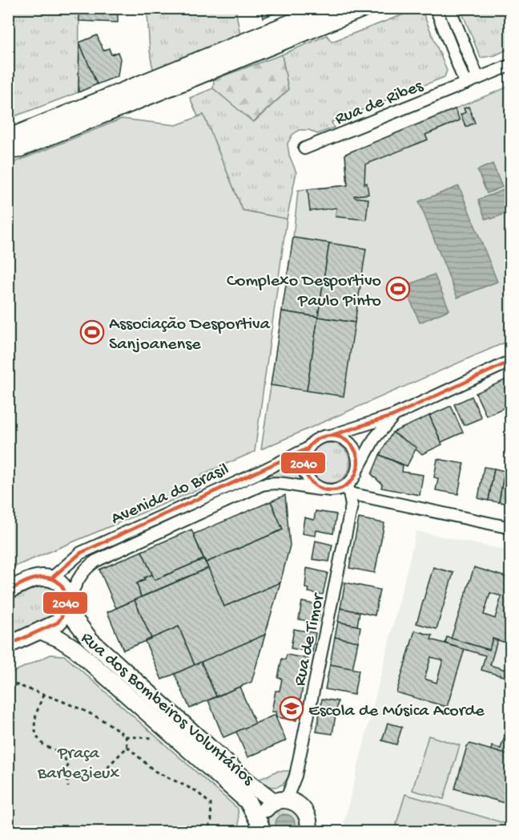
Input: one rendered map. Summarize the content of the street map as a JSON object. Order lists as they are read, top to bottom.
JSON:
{
  "streets": {
    "street": [
      "Rua de Ribes",
      "Avenida do Brasil",
      "Rua de Timor",
      "Rua dos Bombeiros Voluntários"
    ]
  },
  "crossings": [
    ["Avenida do Brasil", "Rua de Timor"],
    ["Avenida do Brasil", "Rua dos Bombeiros Voluntários"],
    ["Rua de Timor", "Rua dos Bombeiros Voluntários"]
  ],
  "parks": ["Praça Barbezieux"],
  "places": {
    "sports": ["Complexo Desportivo Paulo Pinto", "Associação Desportiva Sanjoanense"],
    "school or university": ["Escola de Música Acorde"]
  },
  "lines": ["transit line 2040"]
}
